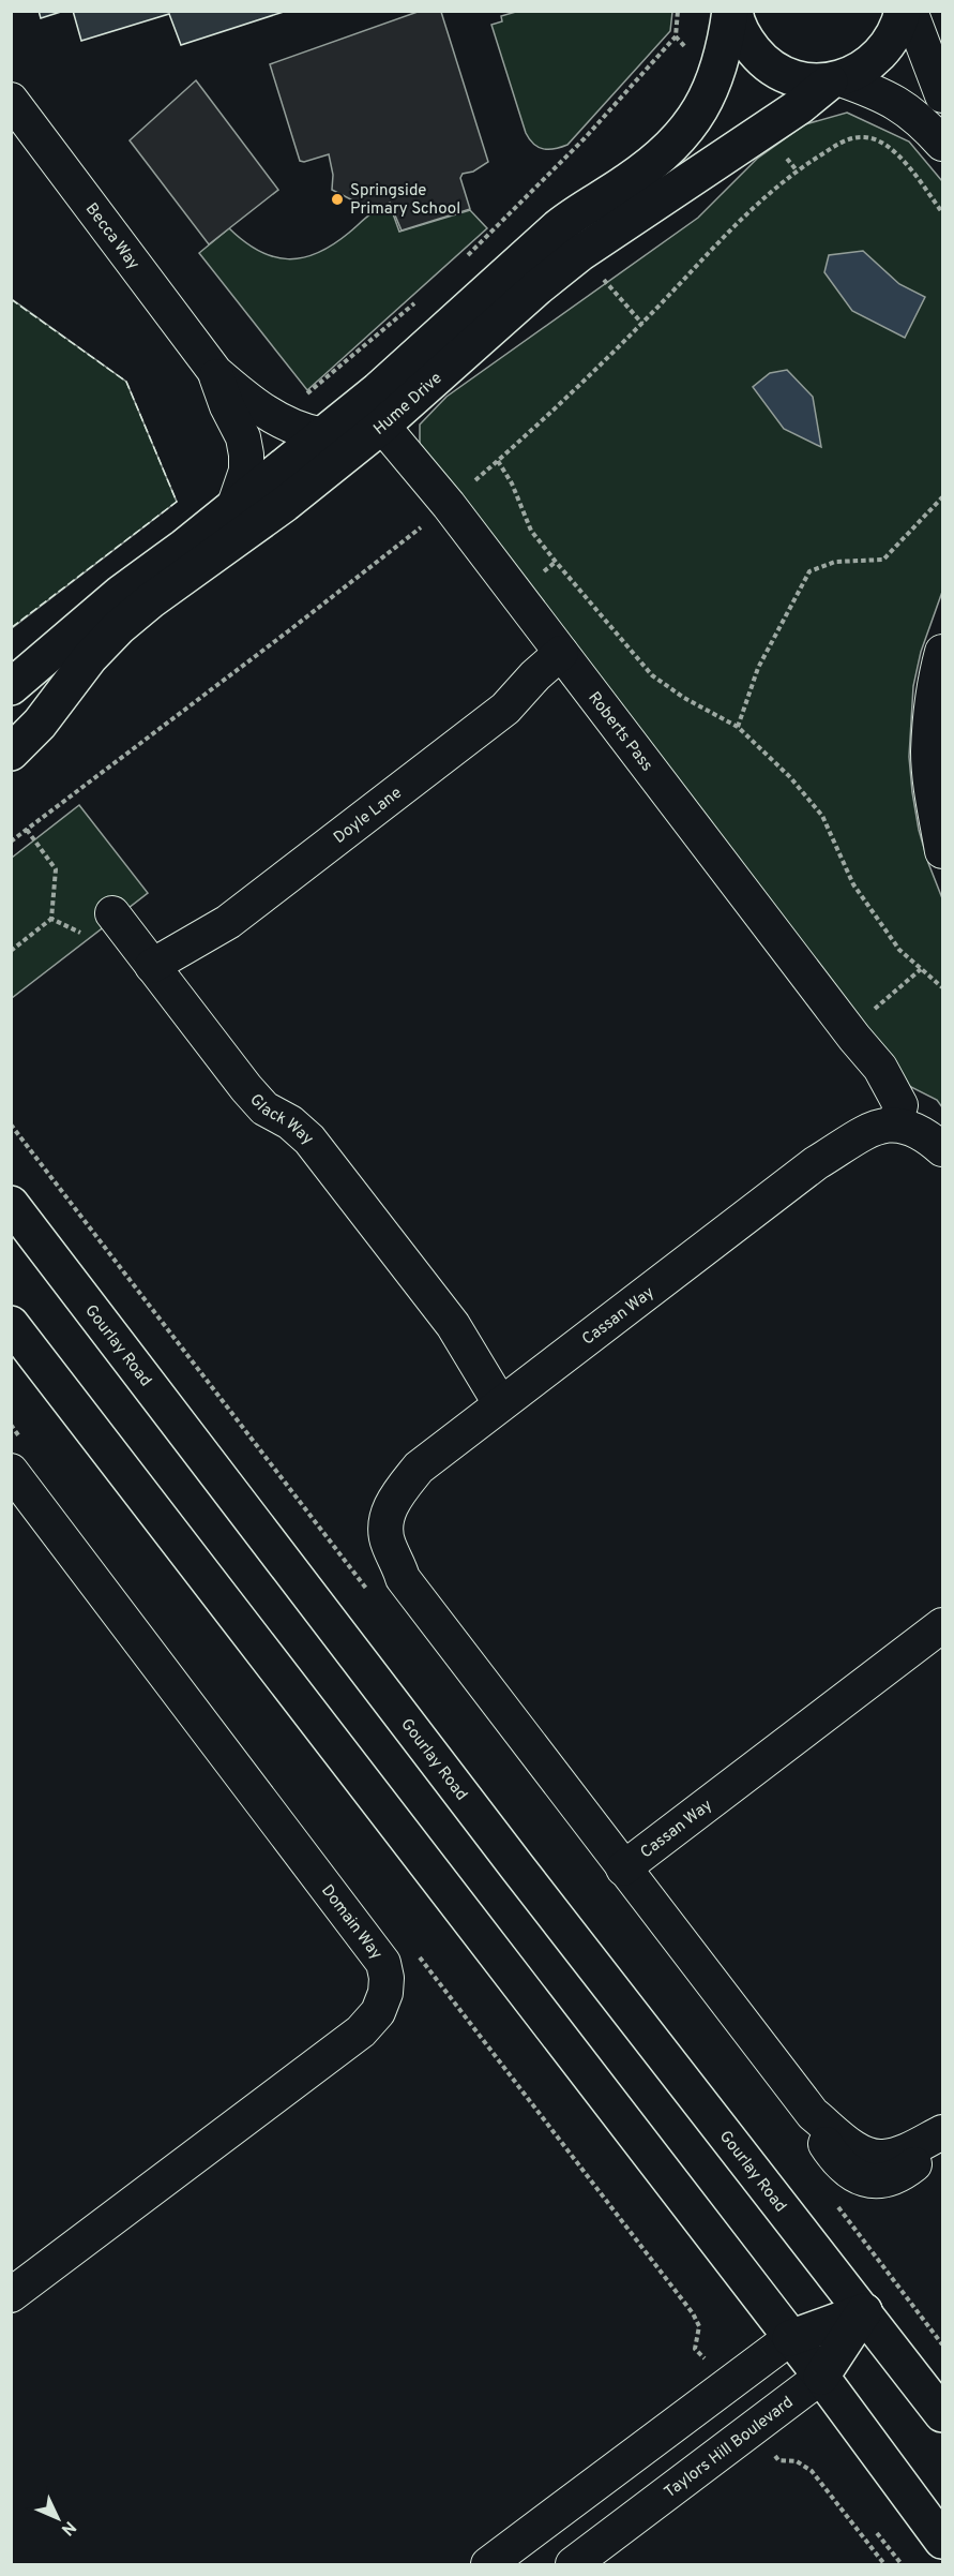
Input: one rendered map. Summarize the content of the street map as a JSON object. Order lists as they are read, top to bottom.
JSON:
{
  "streets": {
    "main road": ["Hume Drive", "Gourlay Road", "Taylors Hill Boulevard"],
    "street": [
      "Becca Way",
      "Roberts Pass",
      "Doyle Lane",
      "Glack Way",
      "Cassan Way",
      "Domain Way"
    ]
  },
  "crossings": [
    ["Becca Way", "Hume Drive"],
    ["Hume Drive", "Roberts Pass"],
    ["Roberts Pass", "Doyle Lane"],
    ["Roberts Pass", "Cassan Way"],
    ["Doyle Lane", "Glack Way"],
    ["Glack Way", "Cassan Way"],
    ["Gourlay Road", "Taylors Hill Boulevard"]
  ],
  "places": ["Springside Primary School"],
  "north": "bottom right"
}
